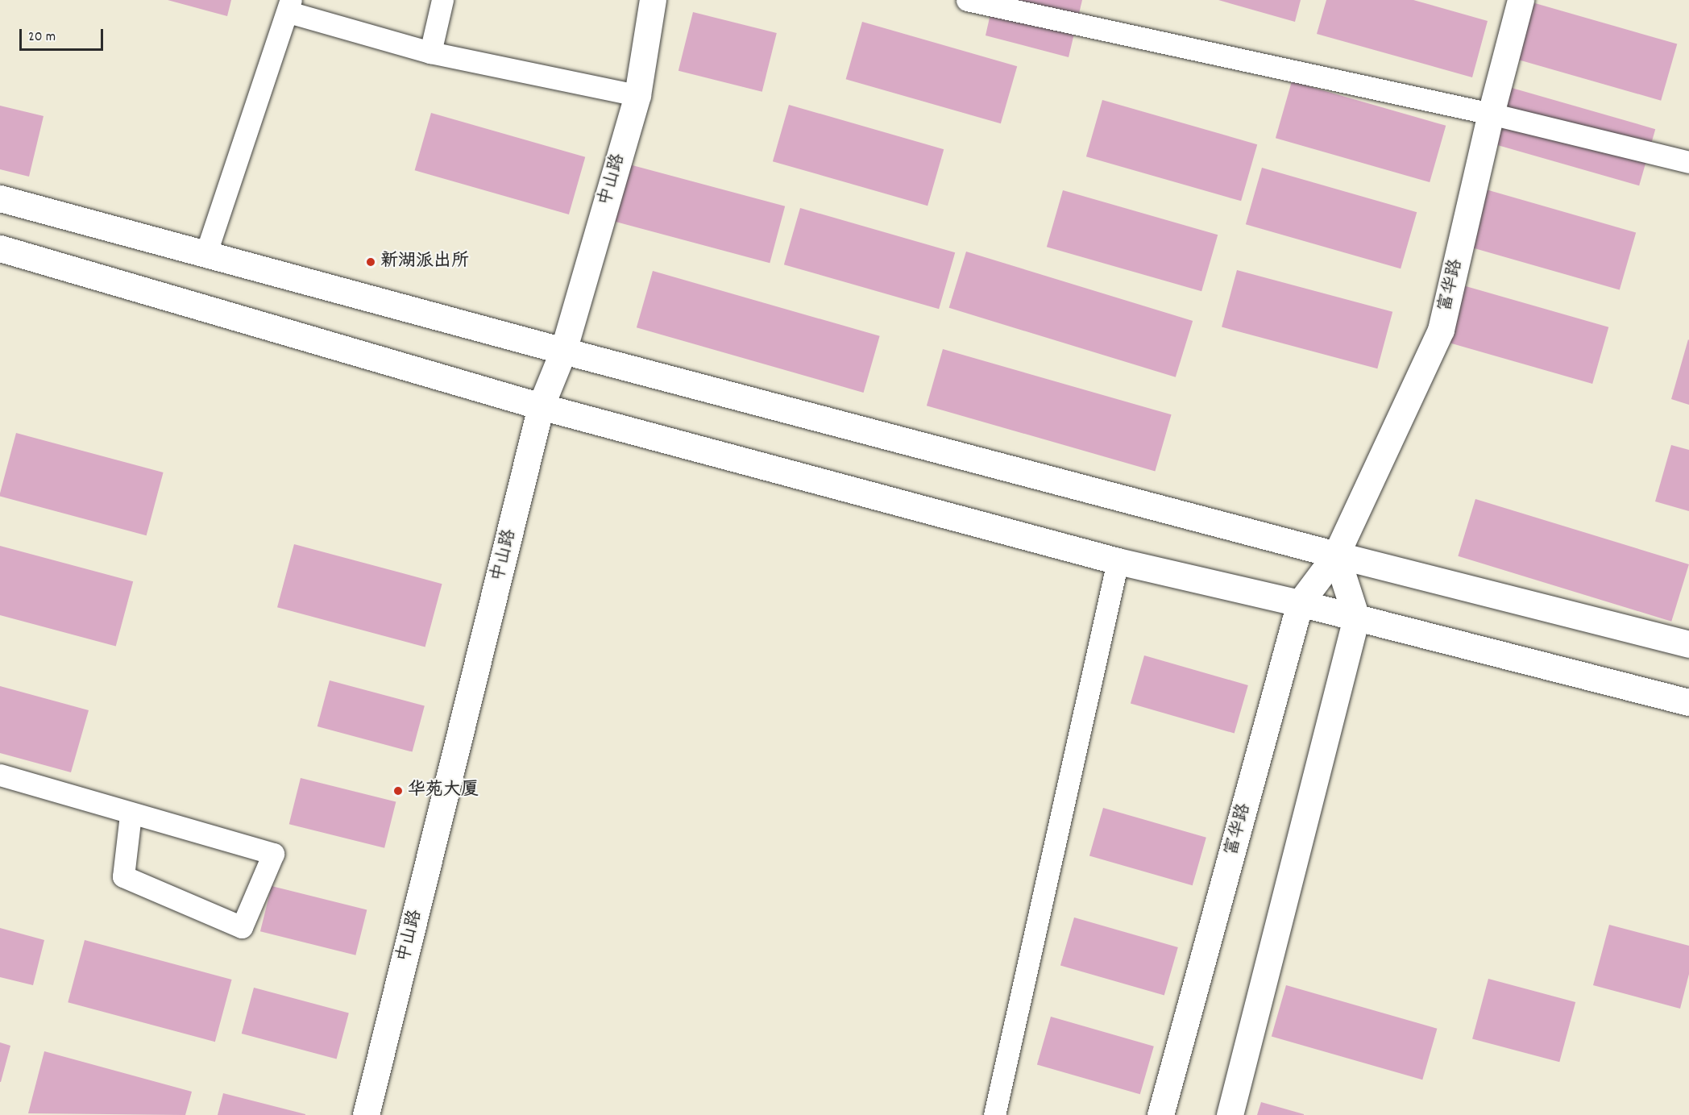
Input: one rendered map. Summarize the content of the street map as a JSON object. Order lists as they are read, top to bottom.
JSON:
{
  "streets": {
    "street": ["中山路", "富华路"]
  },
  "places": ["新湖派出所", "华苑大厦"],
  "scale_bar": "20 m"
}
